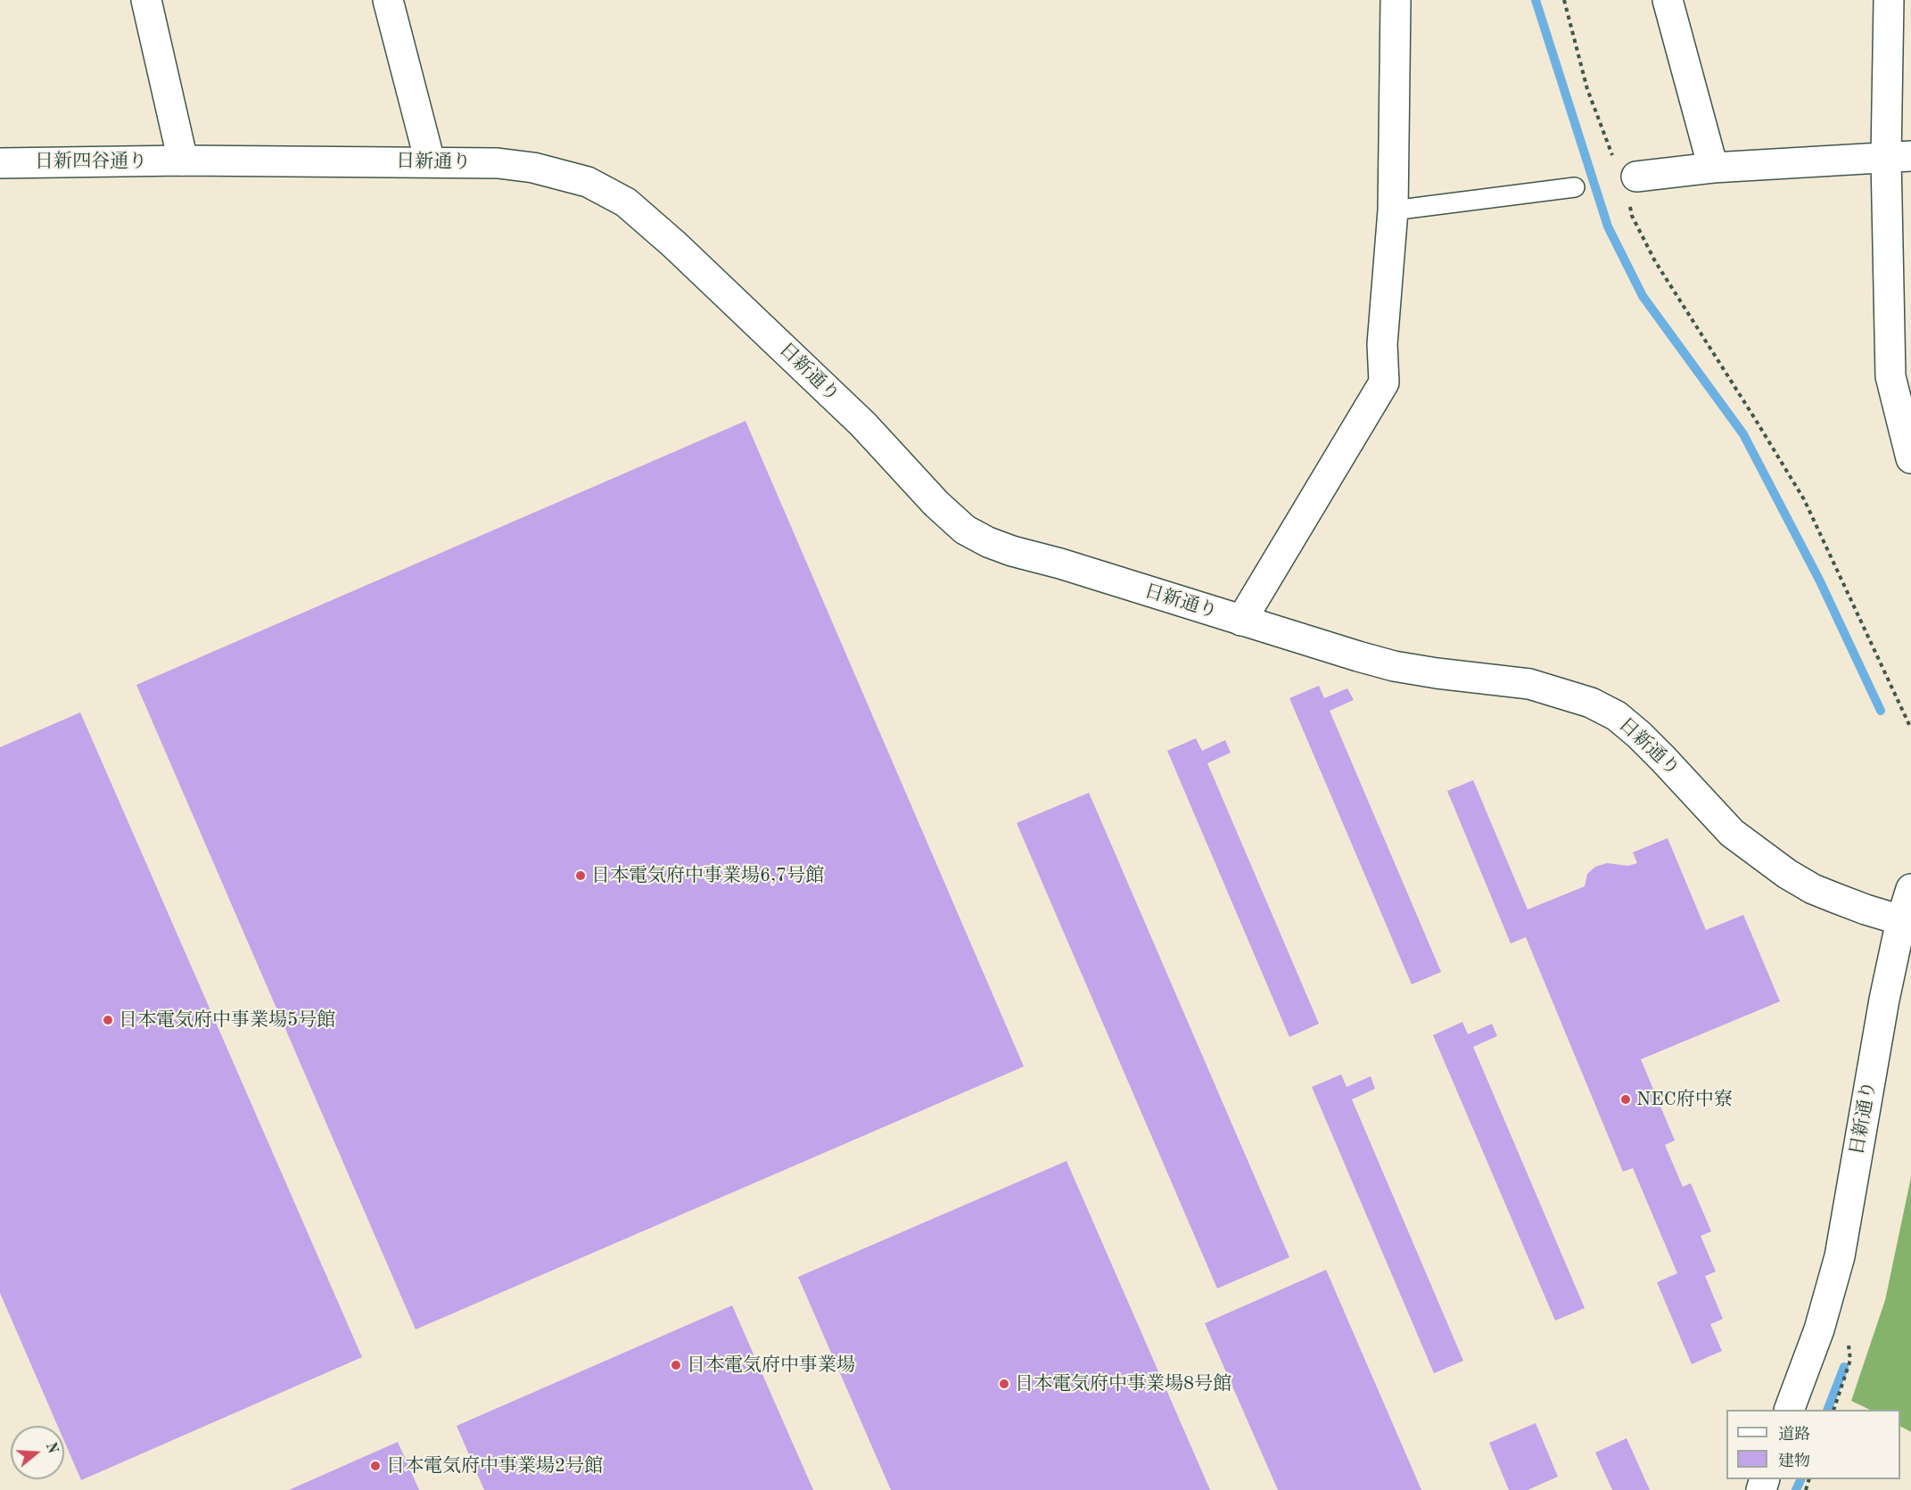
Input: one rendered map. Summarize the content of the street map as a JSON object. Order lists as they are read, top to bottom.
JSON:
{
  "streets": {
    "street": ["日新四谷通り", "日新通り"]
  },
  "crossings": [
    ["日新四谷通り", "日新通り"]
  ],
  "places": [
    "日本電気府中事業場6,7号館",
    "日本電気府中事業場5号館",
    "NEC府中寮",
    "日本電気府中事業場",
    "日本電気府中事業場8号館",
    "日本電気府中事業場2号館"
  ],
  "legend": ["道路", "建物"],
  "north": "right"
}
